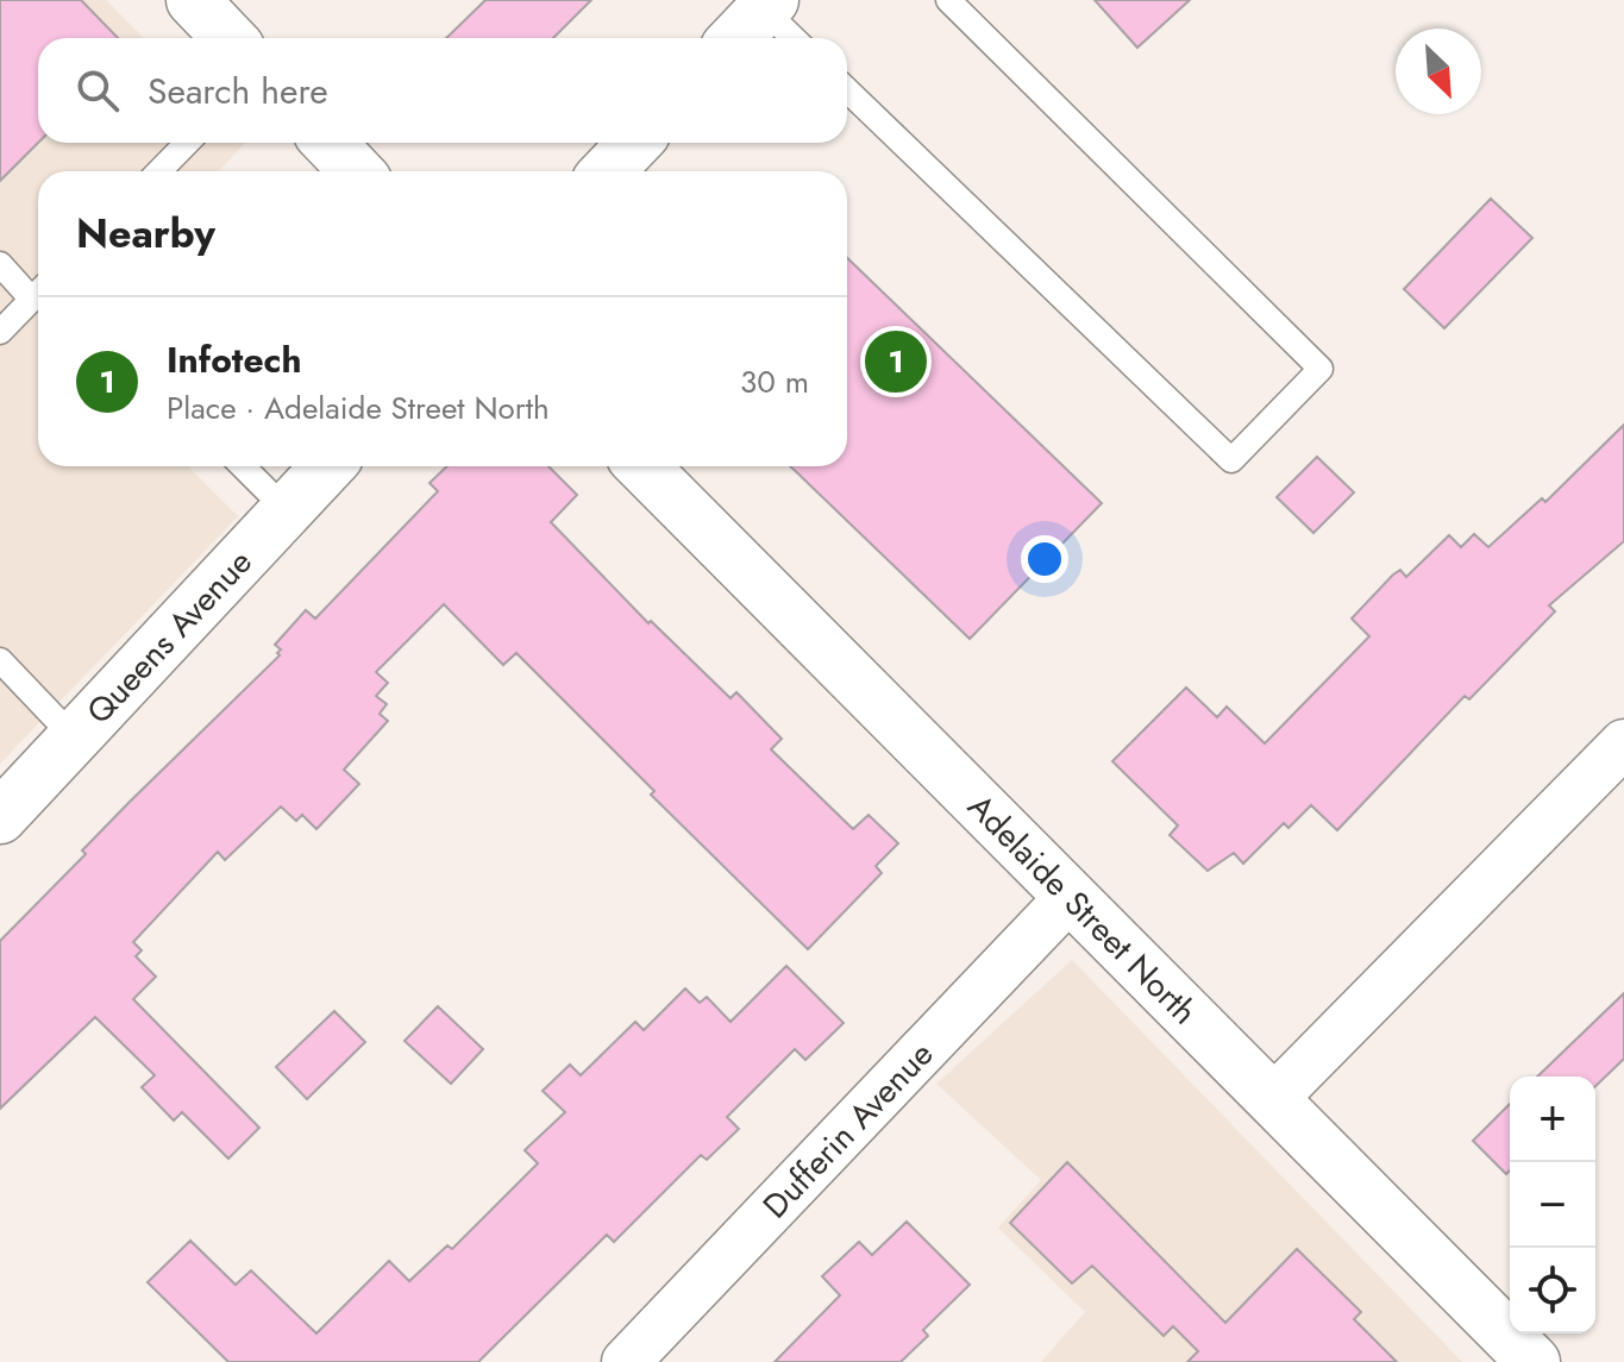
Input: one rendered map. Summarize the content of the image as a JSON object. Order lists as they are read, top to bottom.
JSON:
{
  "streets": {
    "main road": ["Queens Avenue", "Adelaide Street North"],
    "street": ["Dufferin Avenue"]
  },
  "crossings": [
    ["Adelaide Street North", "Dufferin Avenue"]
  ],
  "north": "bottom right",
  "page": {
    "search": "Search here",
    "heading": "Nearby",
    "list": [
      {
        "mark": "1",
        "name": "Infotech",
        "note": "Place · Adelaide Street North",
        "value": "30 m"
      }
    ],
    "pins": "1",
    "map_buttons": ["+", "−"]
  }
}
